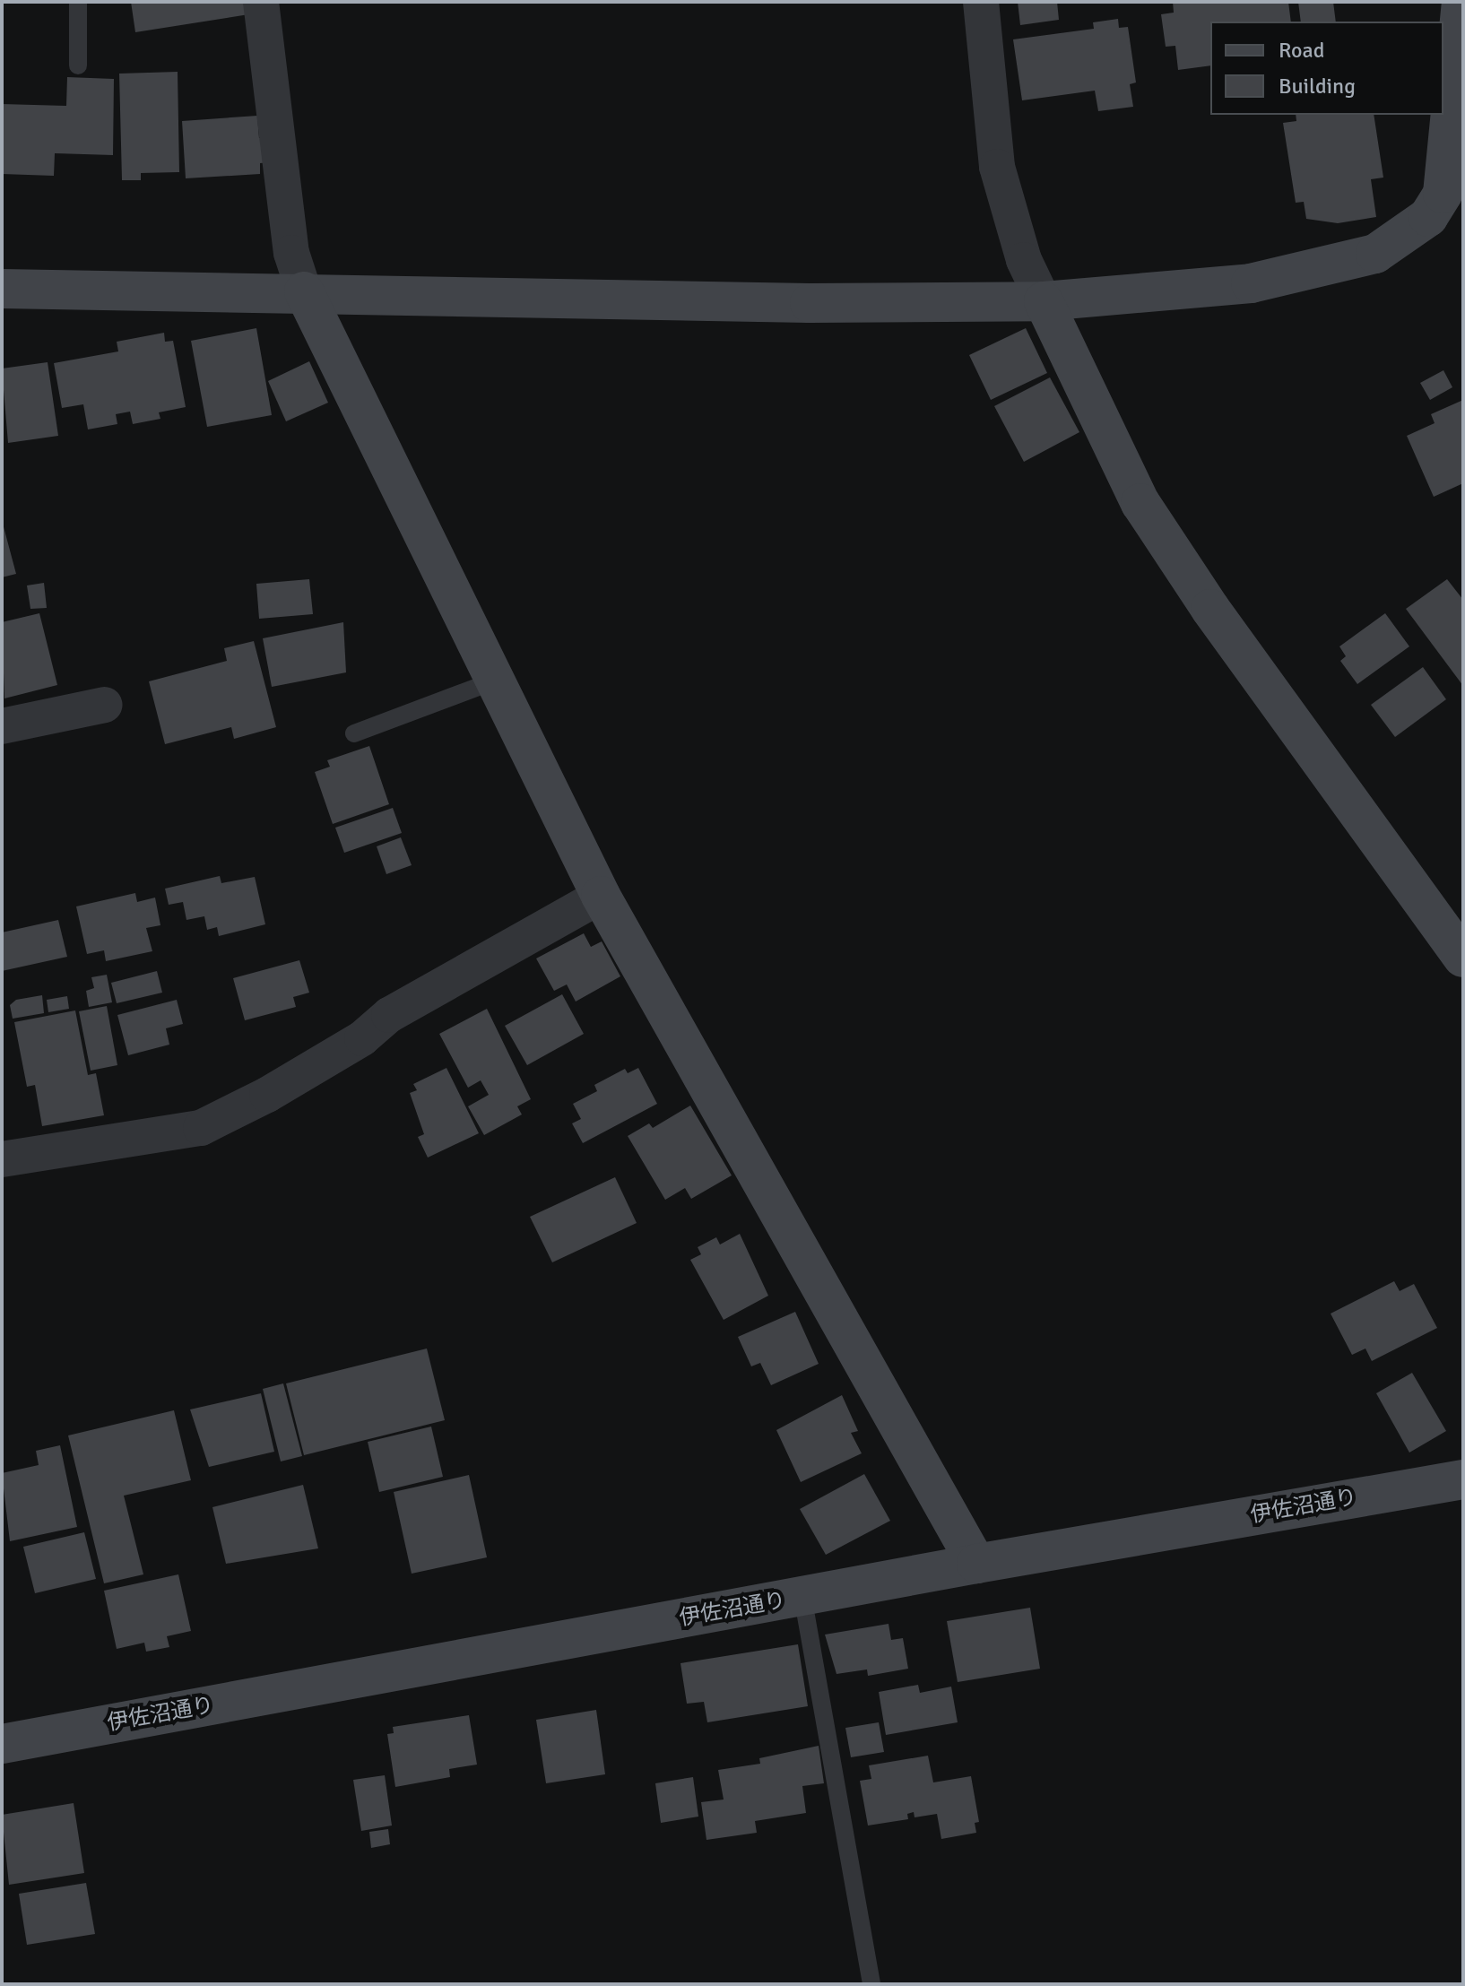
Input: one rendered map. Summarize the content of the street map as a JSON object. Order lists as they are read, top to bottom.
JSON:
{
  "streets": {
    "street": ["伊佐沼通り"]
  },
  "legend": ["Road", "Building"]
}
